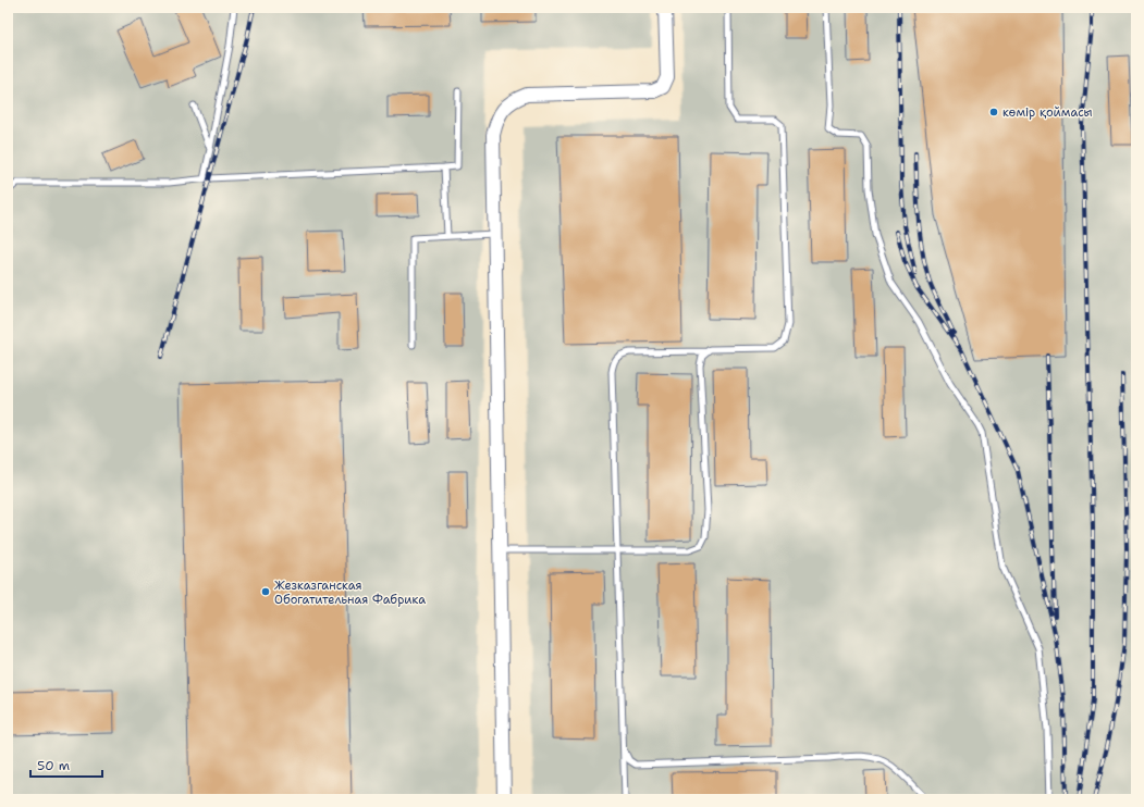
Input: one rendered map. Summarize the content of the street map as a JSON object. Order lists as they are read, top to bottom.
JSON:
{
  "places": ["көмір қоймасы", "Жезказганская Обогатительная Фабрика"],
  "scale_bar": "50 m"
}
